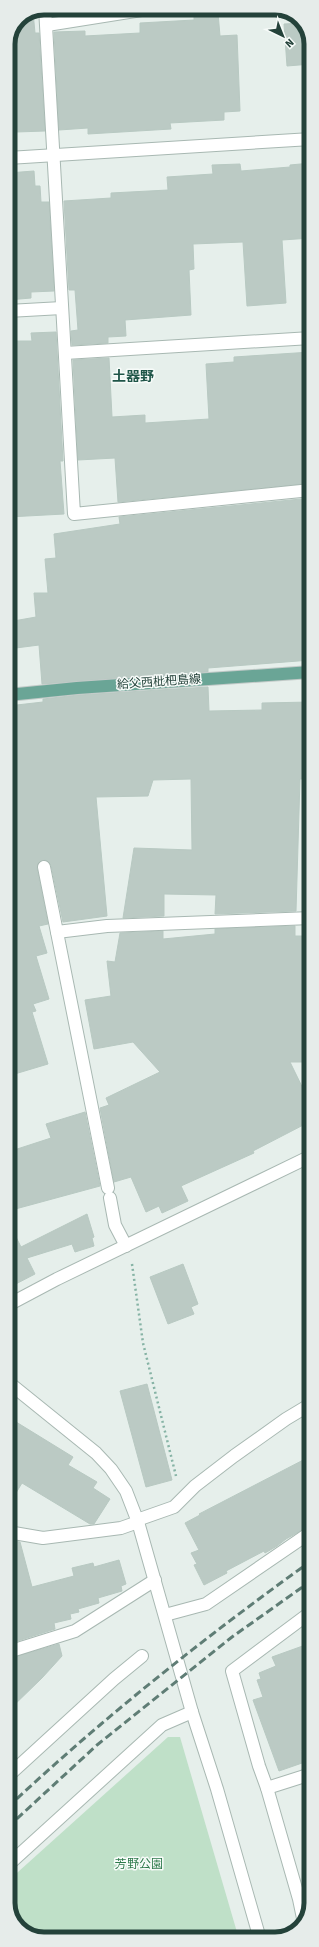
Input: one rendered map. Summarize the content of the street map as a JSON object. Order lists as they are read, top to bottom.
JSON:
{
  "streets": {
    "main road": ["給父西枇杷島線"]
  },
  "districts": ["土器野"],
  "parks": ["芳野公園"],
  "north": "bottom right"
}
